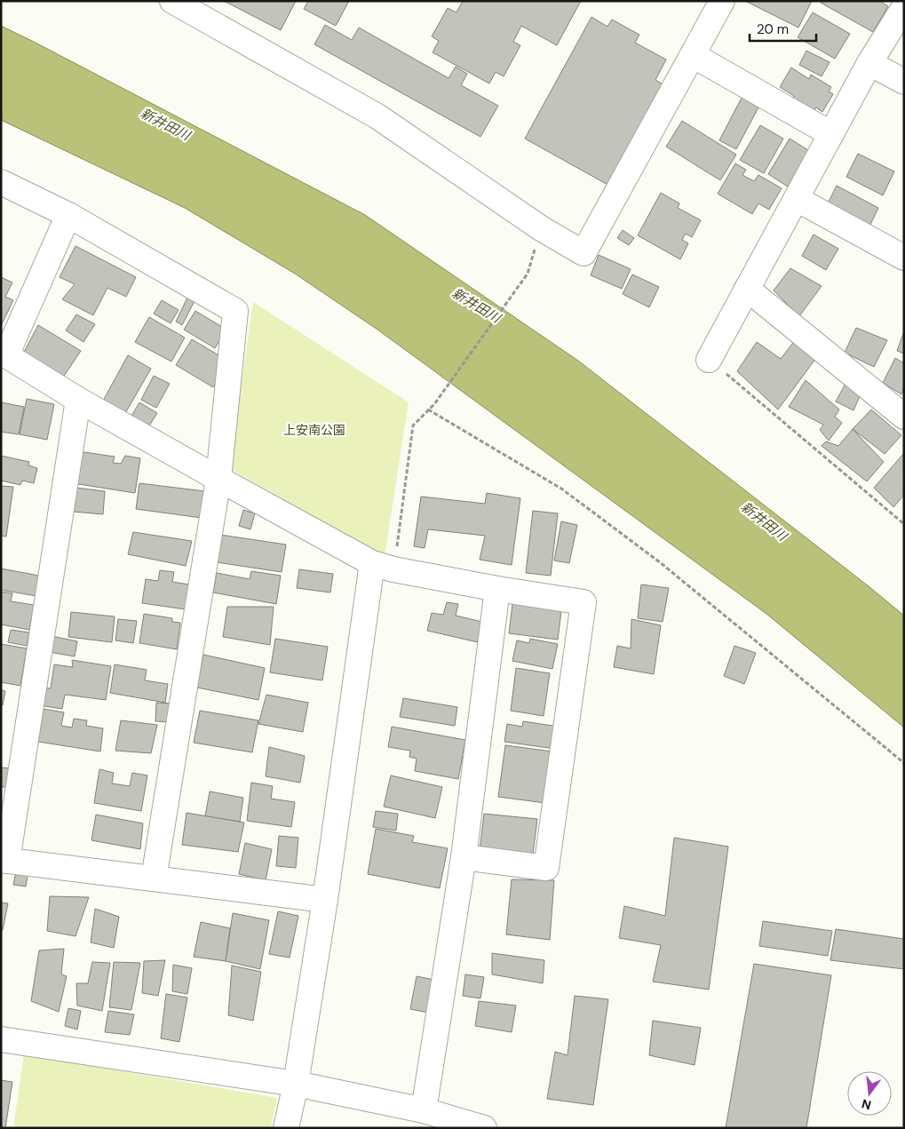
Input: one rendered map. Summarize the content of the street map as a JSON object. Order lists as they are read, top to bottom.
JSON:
{
  "water": ["新井田川"],
  "parks": ["上安南公園"],
  "scale_bar": "20 m",
  "north": "bottom"
}
